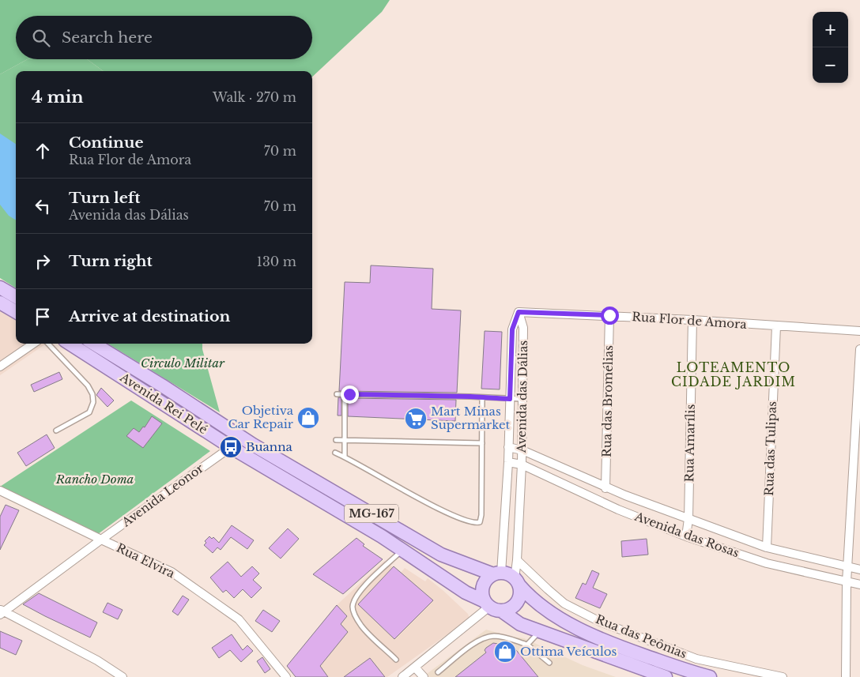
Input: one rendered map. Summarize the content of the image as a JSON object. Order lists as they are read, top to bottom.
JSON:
{
  "streets": {
    "main road": ["Avenida Rei Pelé", "MG-167"],
    "street": [
      "Rua Flor de Amora",
      "Avenida das Dálias",
      "Rua das Bromélias",
      "Rua Amarílis",
      "Rua das Tulipas",
      "Avenida Leonor",
      "Avenida das Rosas",
      "Rua Elvira",
      "Rua das Peônias"
    ]
  },
  "crossings": [
    ["Rua Flor de Amora", "Avenida das Dálias"],
    ["Rua Flor de Amora", "Rua das Bromélias"],
    ["Rua Flor de Amora", "Rua Amarílis"],
    ["Rua Flor de Amora", "Rua das Tulipas"],
    ["Avenida das Dálias", "Avenida Rei Pelé"],
    ["Avenida das Dálias", "Avenida das Rosas"],
    ["Avenida das Dálias", "Rua das Peônias"],
    ["Rua das Bromélias", "Avenida das Rosas"],
    ["Avenida Rei Pelé", "Avenida Leonor"],
    ["Rua Amarílis", "Avenida das Rosas"],
    ["Rua das Tulipas", "Avenida das Rosas"],
    ["Avenida Leonor", "Rua Elvira"]
  ],
  "districts": ["LOTEAMENTO CIDADE JARDIM"],
  "parks": ["Circulo Militar", "Rancho Doma"],
  "places": {
    "shop": ["Objetiva Car Repair", "Ottima Veículos"],
    "supermarket": ["Mart Minas Supermarket"],
    "bus stop": ["Buanna"]
  },
  "page": {
    "map_buttons": ["+", "−"],
    "search": "Search here",
    "heading": ["4 min", "Walk · 270 m"],
    "list": [
      ["Continue", "Rua Flor de Amora", "70 m"],
      ["Turn left", "Avenida das Dálias", "70 m"],
      ["Turn right", "130 m"],
      "Arrive at destination"
    ]
  }
}
